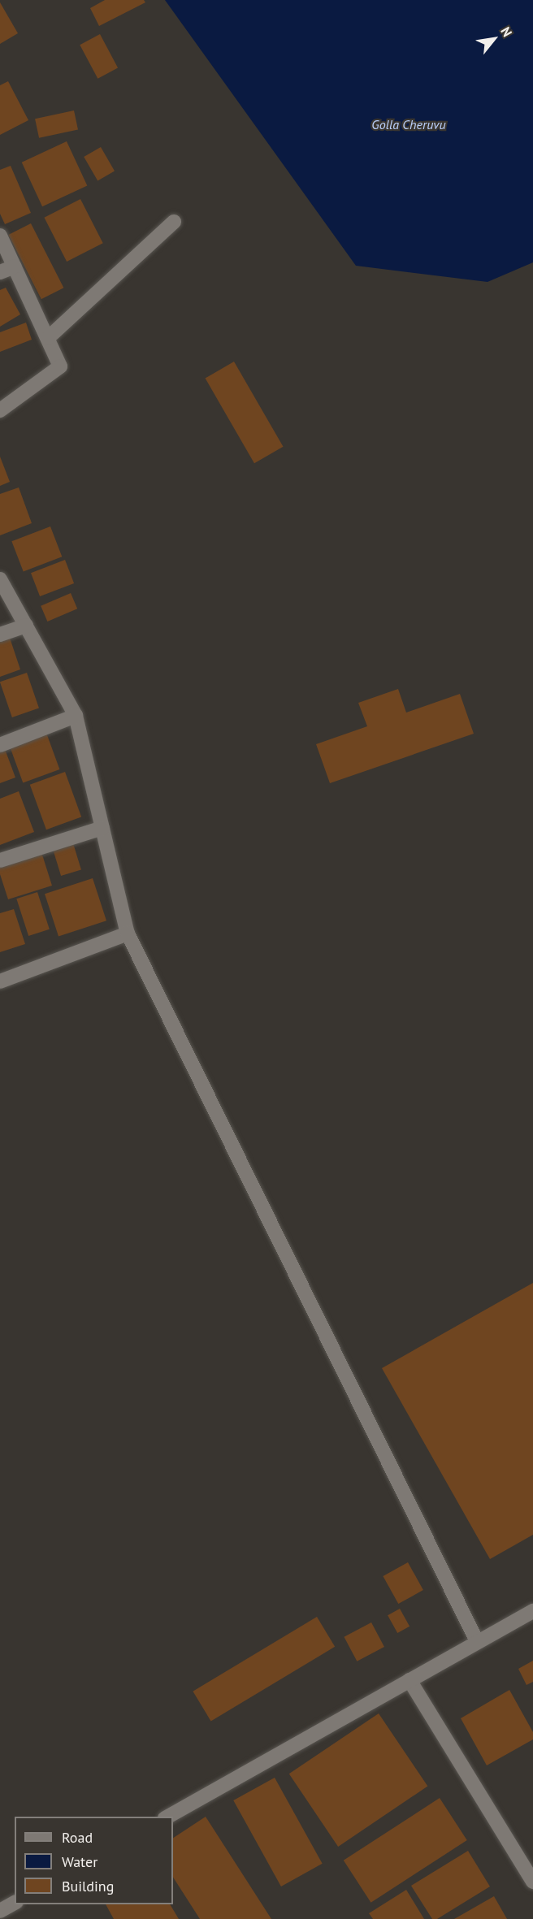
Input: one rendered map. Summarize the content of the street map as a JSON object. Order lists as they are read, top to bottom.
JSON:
{
  "water": ["Golla Cheruvu"],
  "legend": ["Road", "Water", "Building"],
  "north": "top right"
}
